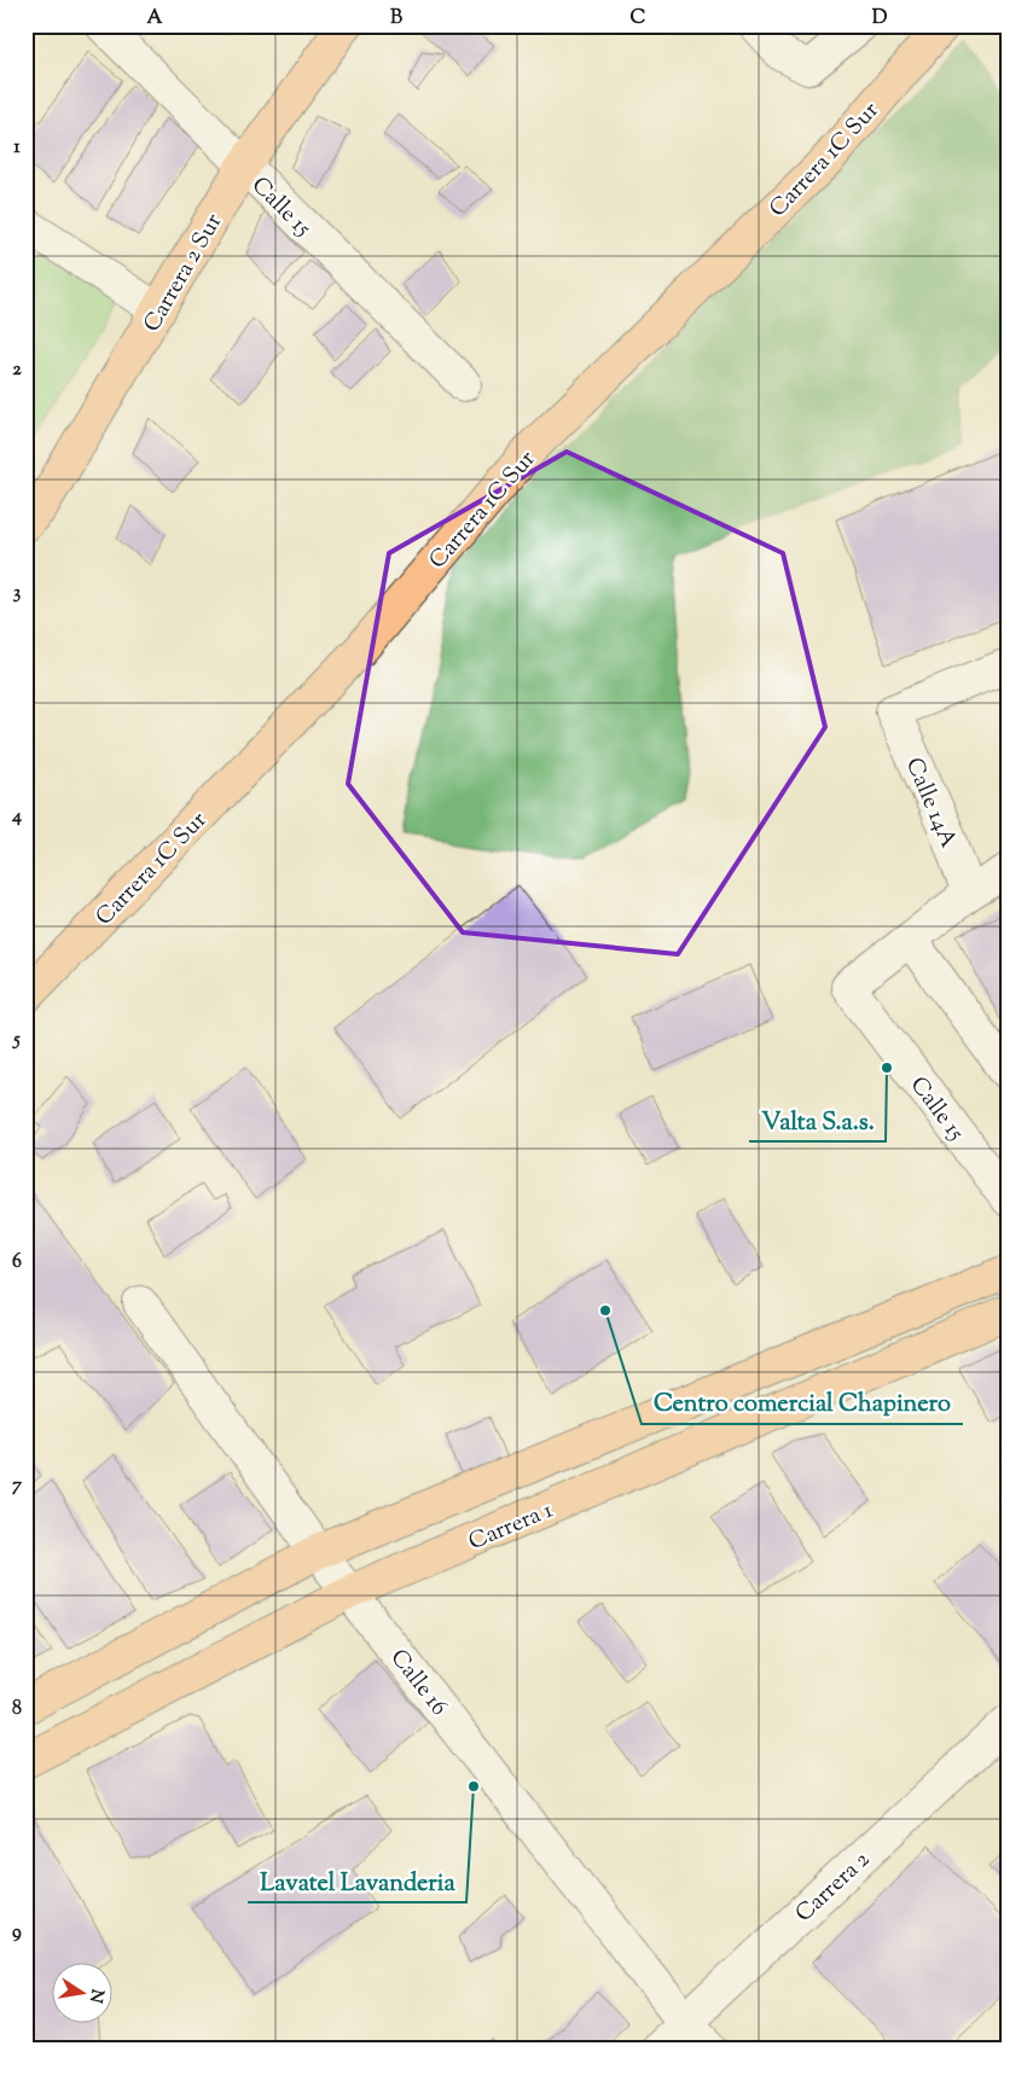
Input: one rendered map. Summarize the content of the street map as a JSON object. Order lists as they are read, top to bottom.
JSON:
{
  "streets": {
    "main road": ["Carrera 1C Sur", "Carrera 2 Sur", "Carrera 1"],
    "street": [
      "Calle 15",
      "Calle 14A",
      "Calle 16",
      "Carrera 2"
    ]
  },
  "crossings": [
    ["Calle 15", "Carrera 2 Sur"],
    ["Carrera 1", "Calle 16"],
    ["Calle 16", "Carrera 2"]
  ],
  "places": ["Valta S.a.s.", "Centro comercial Chapinero", "Lavatel Lavanderia"],
  "north": "right",
  "grid": {
    "columns": [
      "A",
      "B",
      "C",
      "D"
    ],
    "rows": [
      "1",
      "2",
      "3",
      "4",
      "5",
      "6",
      "7",
      "8",
      "9"
    ]
  }
}
